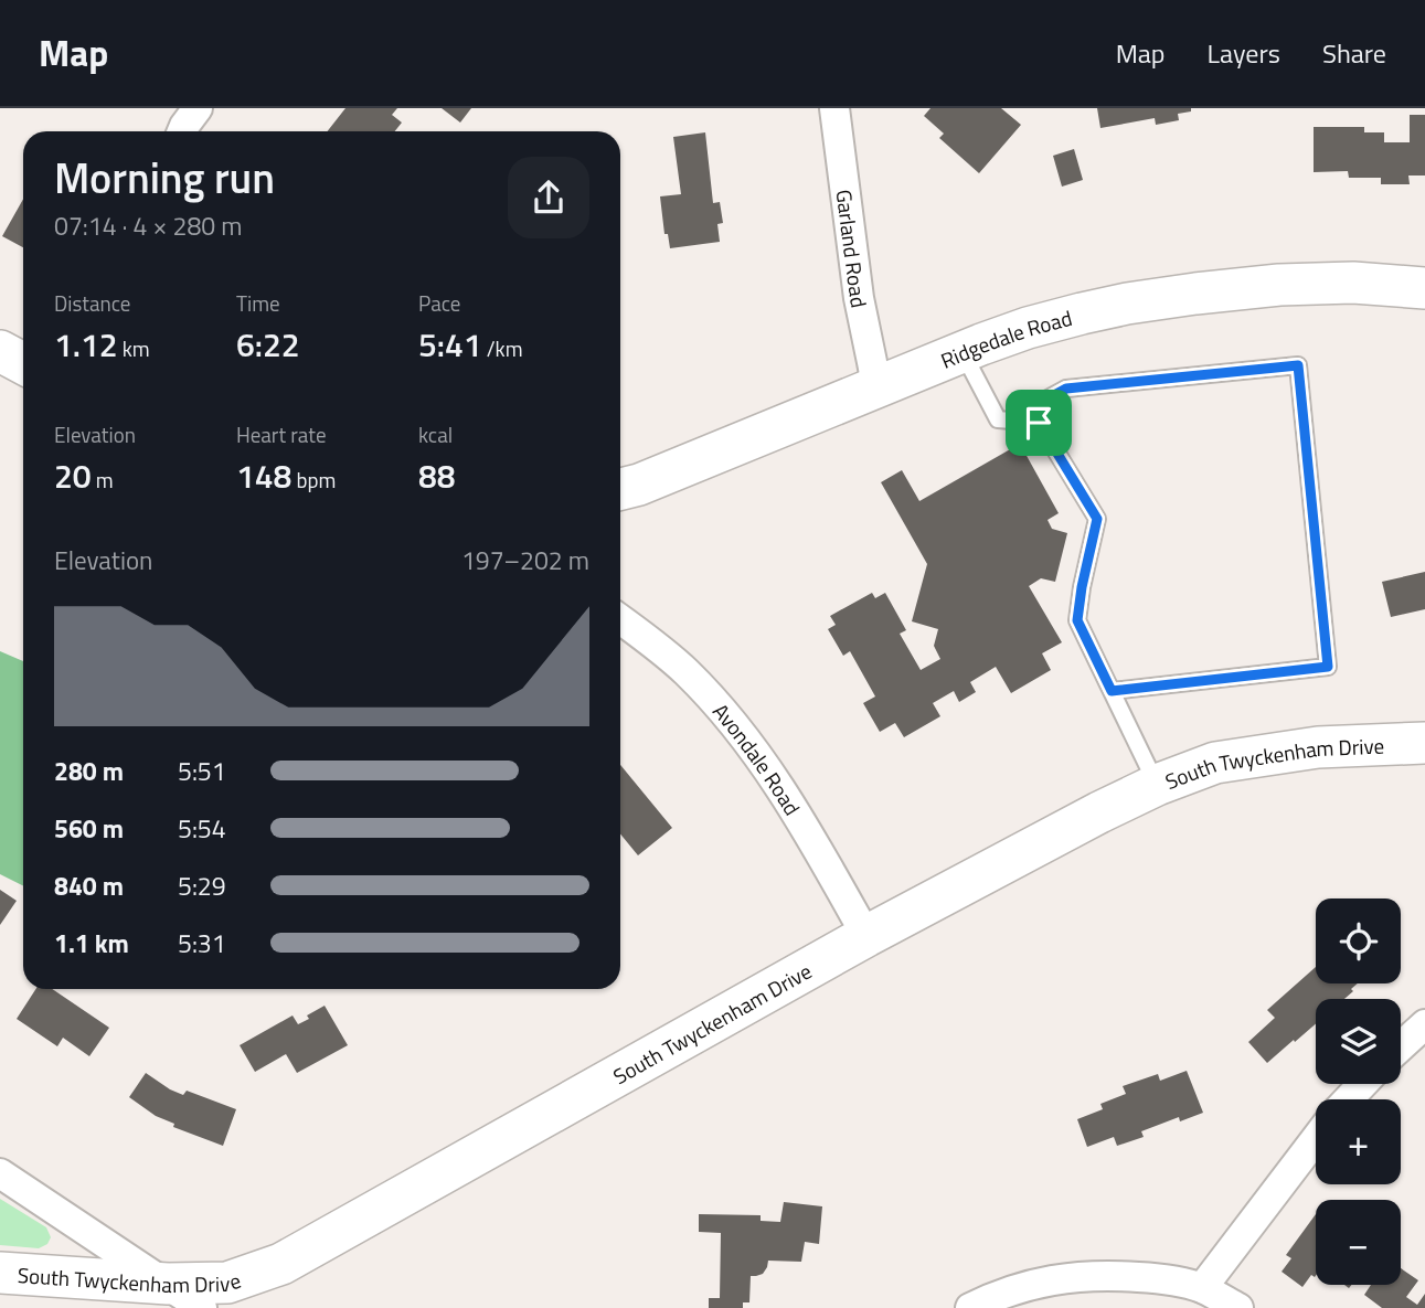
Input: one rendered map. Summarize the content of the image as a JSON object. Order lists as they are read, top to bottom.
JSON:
{
  "streets": {
    "street": [
      "Garland Road",
      "Ridgedale Road",
      "Avondale Road",
      "South Twyckenham Drive"
    ]
  },
  "crossings": [
    ["Garland Road", "Ridgedale Road"],
    ["Avondale Road", "South Twyckenham Drive"]
  ],
  "page": {
    "header": "Map",
    "nav": ["Map", "Layers", "Share"],
    "heading": ["Morning run", "07:14 · 4 × 280 m"],
    "stats": [
      ["Distance", "1.12 km"],
      ["Time", "6:22"],
      ["Pace", "5:41 /km"],
      ["Elevation", "20 m"],
      ["Heart rate", "148 bpm"],
      ["kcal", "88"]
    ],
    "chart": ["Elevation", "197–202 m"],
    "list": [
      {
        "name": "280 m",
        "note": "5:51"
      },
      {
        "name": "560 m",
        "note": "5:54"
      },
      {
        "name": "840 m",
        "note": "5:29"
      },
      {
        "name": "1.1 km",
        "note": "5:31"
      }
    ],
    "map_buttons": ["+", "−"]
  }
}
